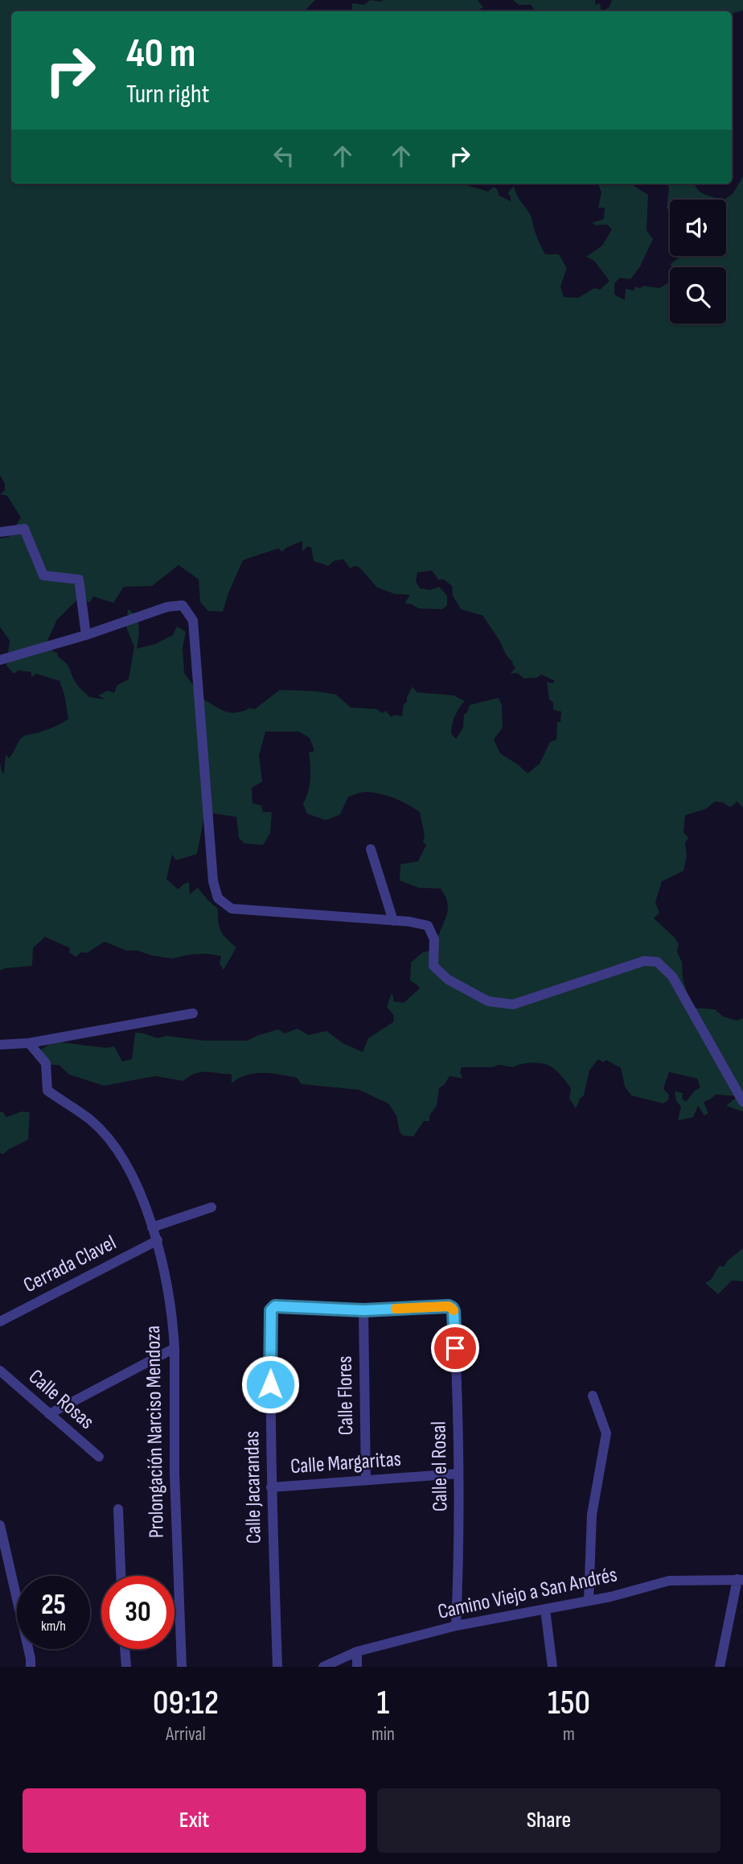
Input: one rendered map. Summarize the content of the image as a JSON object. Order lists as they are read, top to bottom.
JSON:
{
  "streets": {
    "street": [
      "Cerrada Clavel",
      "Calle Flores",
      "Calle Rosas",
      "Prolongación Narciso Mendoza",
      "Calle Margaritas",
      "Calle el Rosal",
      "Calle Jacarandas",
      "Camino Viejo a San Andrés"
    ]
  },
  "crossings": [
    ["Cerrada Clavel", "Prolongación Narciso Mendoza"],
    ["Calle Flores", "Calle Margaritas"],
    ["Calle Flores", "Calle el Rosal"],
    ["Calle Flores", "Calle Jacarandas"],
    ["Calle Margaritas", "Calle el Rosal"],
    ["Calle Margaritas", "Calle Jacarandas"],
    ["Calle el Rosal", "Calle Jacarandas"],
    ["Calle el Rosal", "Camino Viejo a San Andrés"]
  ],
  "page": {
    "turn": ["40 m", "Turn right"],
    "speed": "25 km/h",
    "limit": "30",
    "eta": [
      "09:12",
      "Arrival",
      "1",
      "min",
      "150",
      "m"
    ],
    "buttons": ["Exit", "Share"]
  }
}
